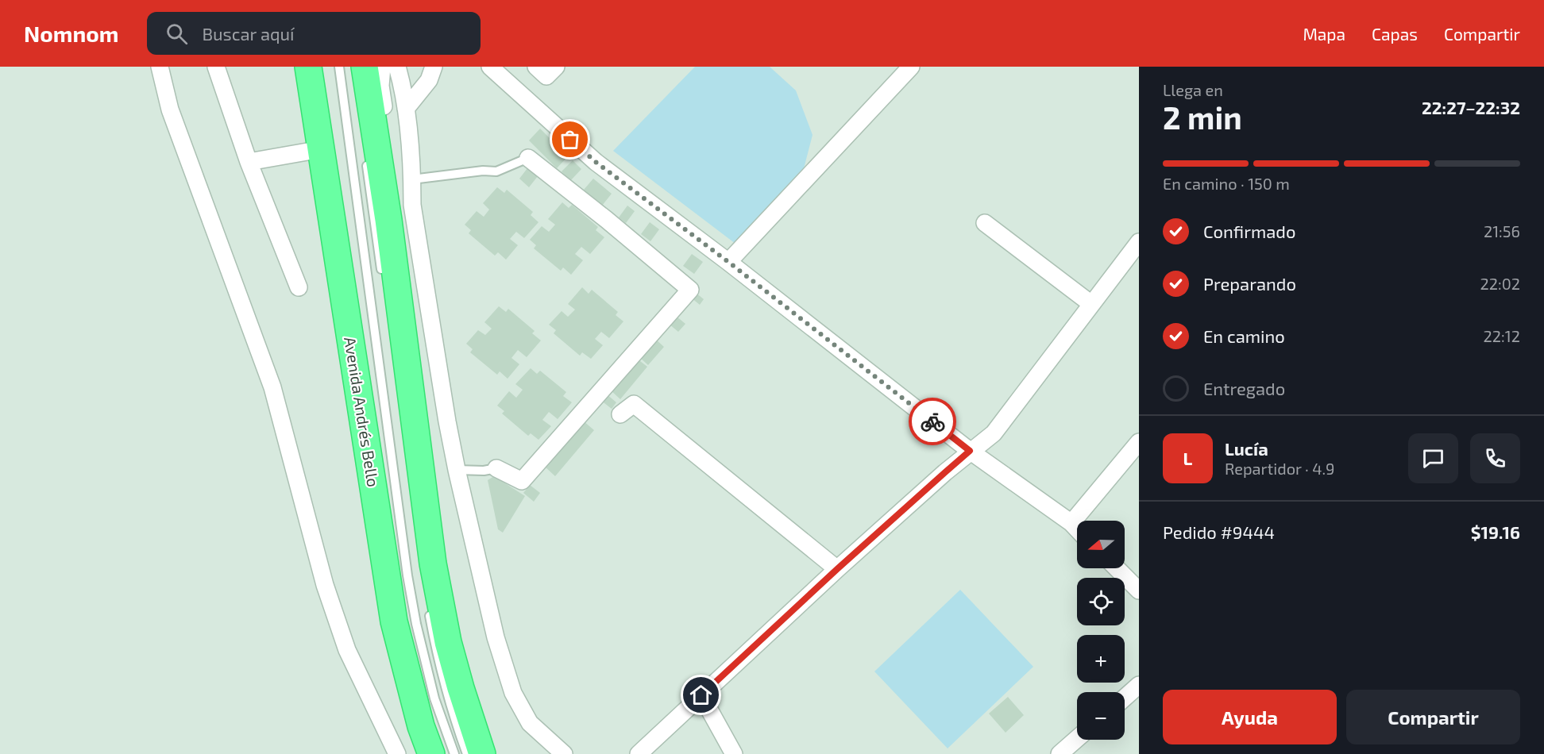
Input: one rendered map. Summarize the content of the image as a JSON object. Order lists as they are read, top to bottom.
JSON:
{
  "streets": {
    "highway": ["Avenida Andrés Bello"]
  },
  "north": "left",
  "page": {
    "header": "Nomnom",
    "search": "Buscar aquí",
    "nav": ["Mapa", "Capas", "Compartir"],
    "heading": ["2 min", "Llega en", "22:27–22:32"],
    "panel": [
      "Lucía",
      "Repartidor · 4.9",
      "Pedido #9444",
      "$19.16"
    ],
    "bar": "En camino · 150 m",
    "list": [
      ["Confirmado", "21:56"],
      ["Preparando", "22:02"],
      ["En camino", "22:12"],
      "Entregado"
    ],
    "round": "L",
    "map_buttons": ["+", "−"],
    "buttons": ["Ayuda", "Compartir"]
  }
}
